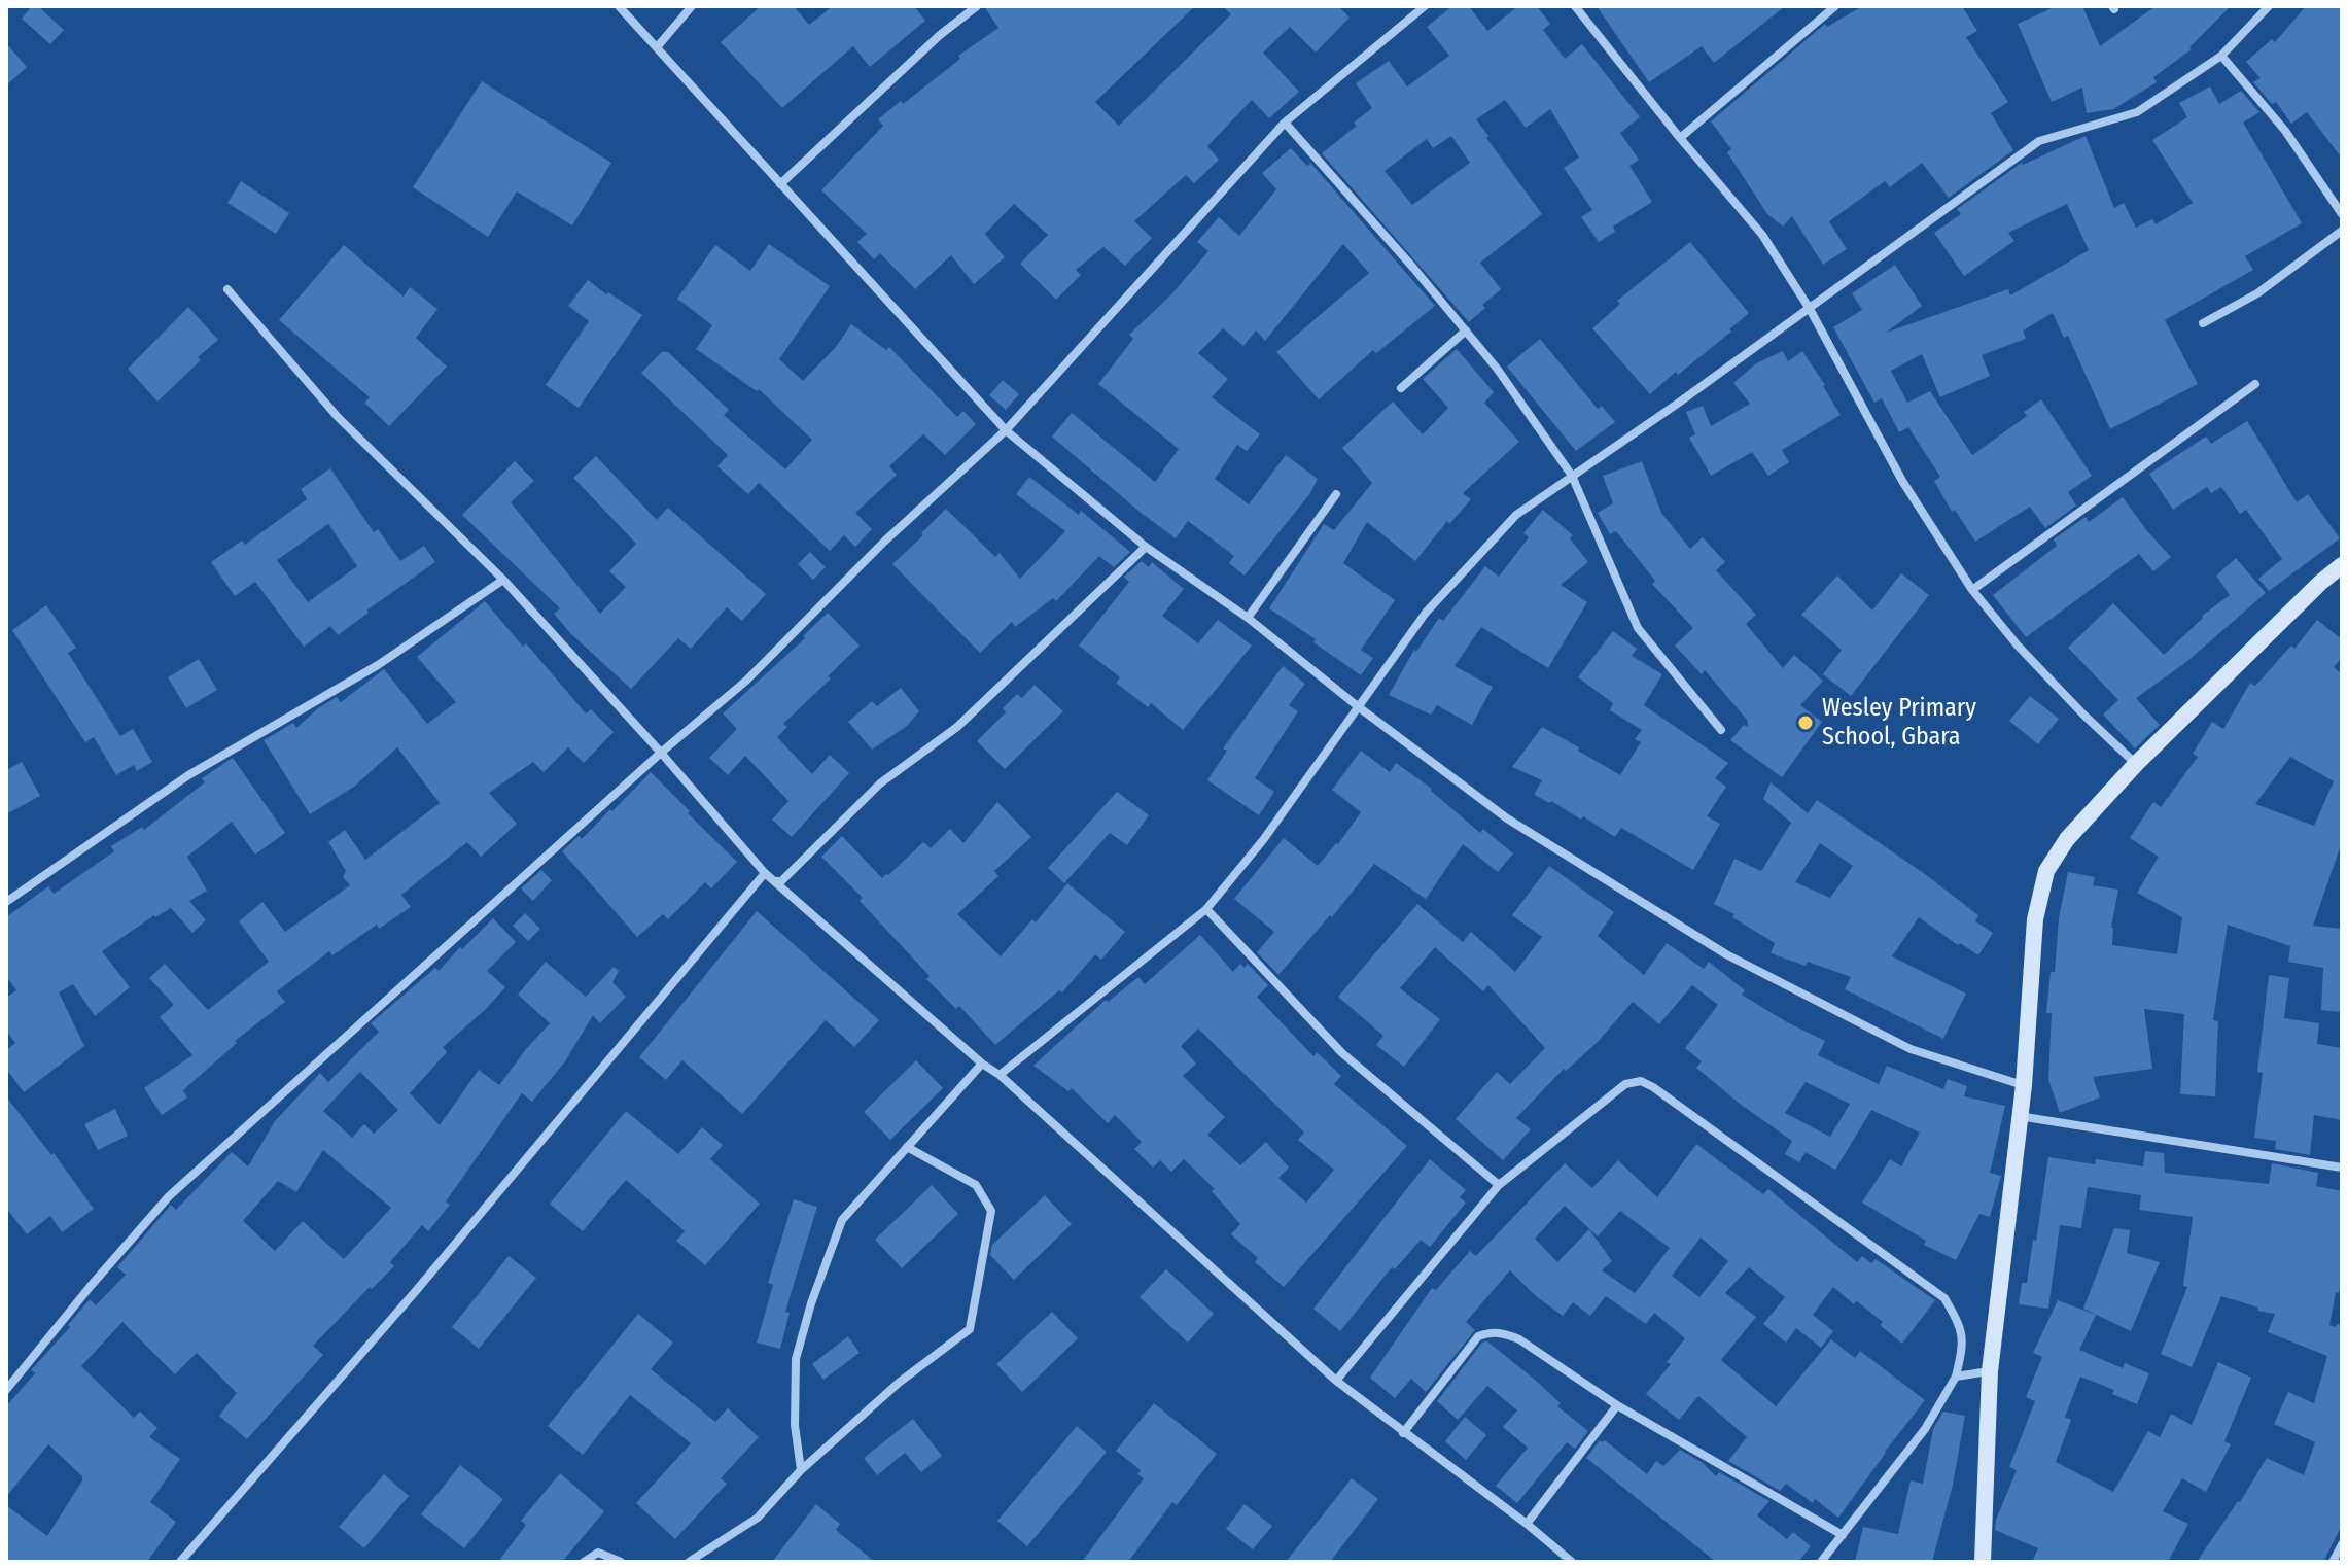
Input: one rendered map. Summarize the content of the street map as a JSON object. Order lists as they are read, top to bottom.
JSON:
{
  "places": ["Wesley Primary School, Gbara"]
}
